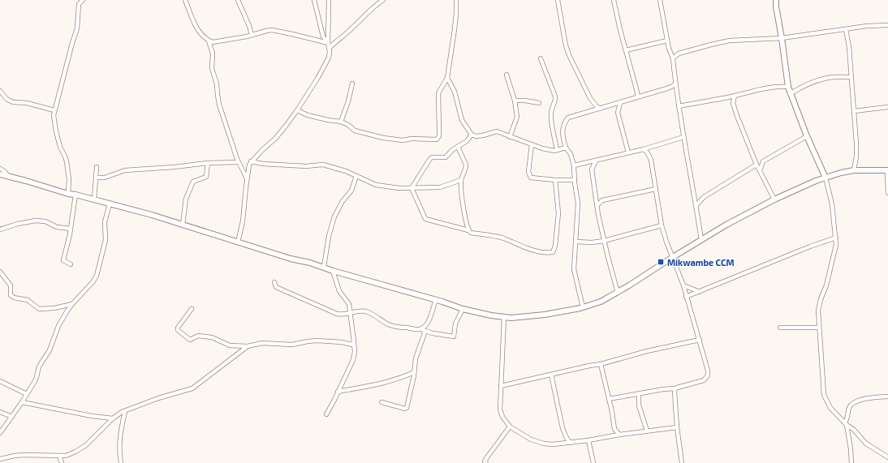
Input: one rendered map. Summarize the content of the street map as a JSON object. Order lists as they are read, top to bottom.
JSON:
{
  "places": {
    "transit": ["Mikwambe CCM"]
  }
}
